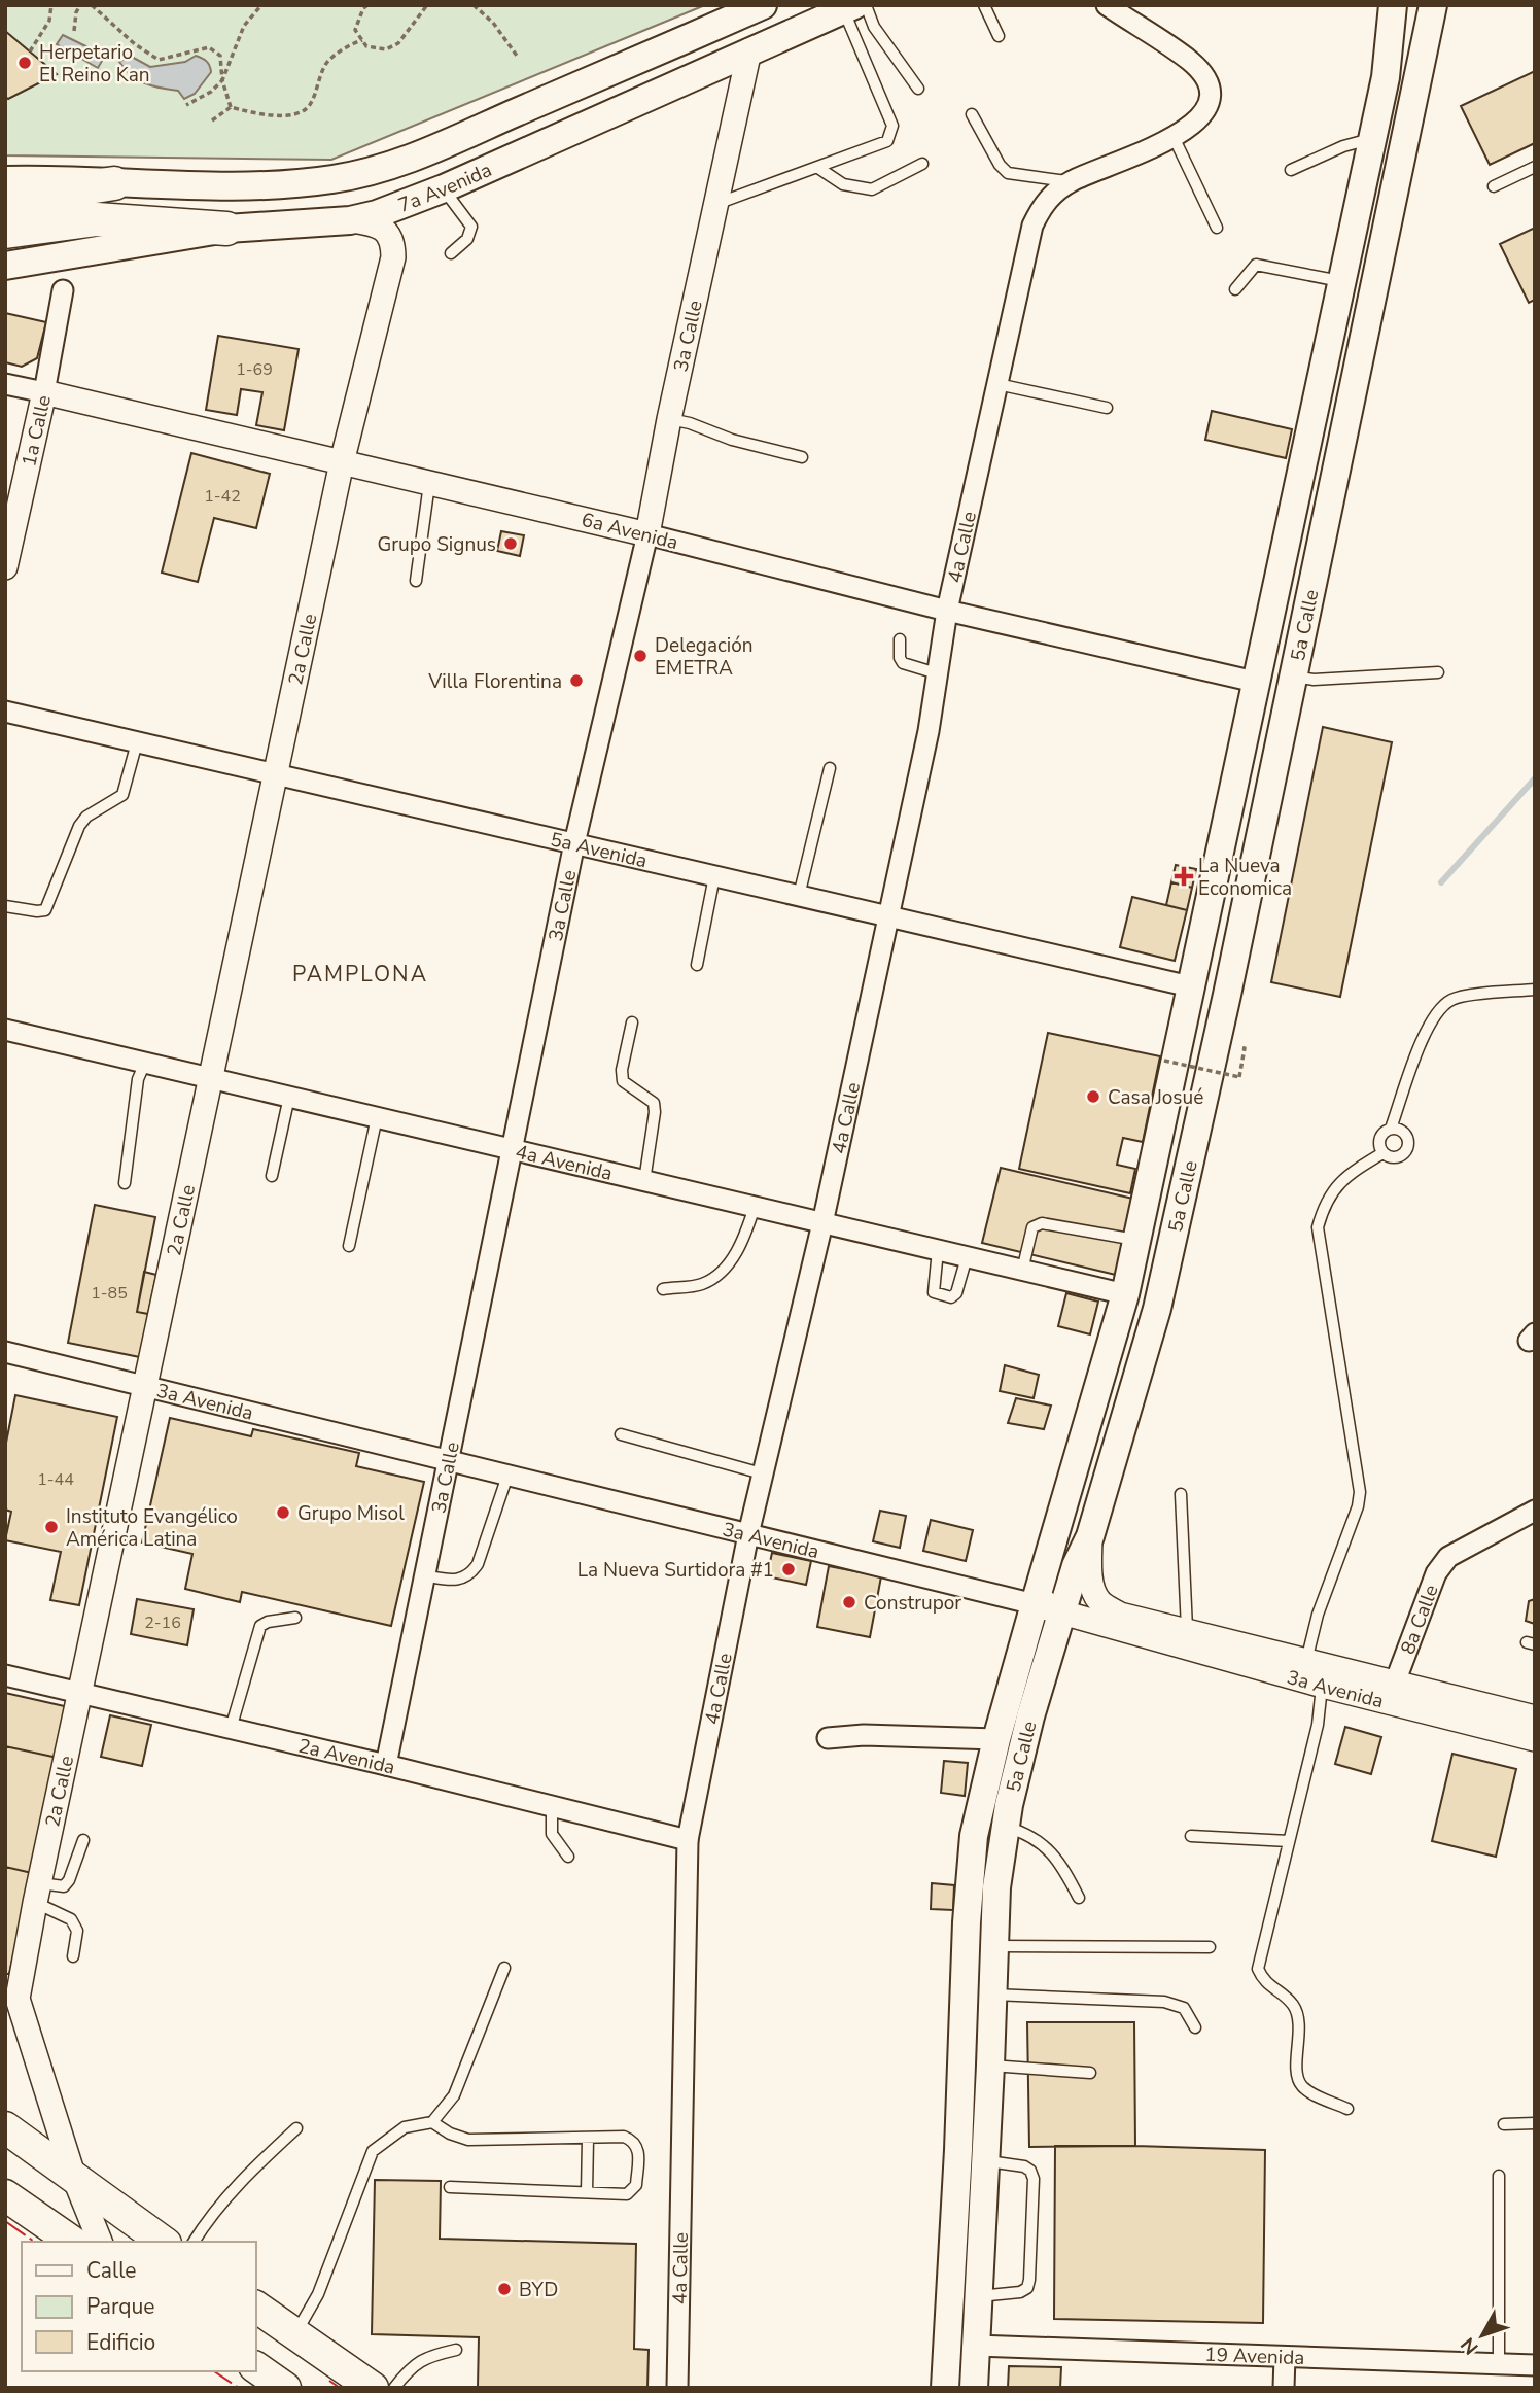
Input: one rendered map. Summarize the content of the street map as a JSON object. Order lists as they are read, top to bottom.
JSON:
{
  "streets": {
    "main road": ["7a Avenida", "5a Calle"],
    "street": [
      "3a Calle",
      "1a Calle",
      "6a Avenida",
      "4a Calle",
      "2a Calle",
      "5a Avenida",
      "4a Avenida",
      "3a Avenida",
      "8a Calle",
      "2a Avenida",
      "19 Avenida"
    ]
  },
  "crossings": [
    ["7a Avenida", "3a Calle"],
    ["7a Avenida", "2a Calle"],
    ["3a Calle", "6a Avenida"],
    ["3a Calle", "5a Avenida"],
    ["3a Calle", "4a Avenida"],
    ["3a Calle", "3a Avenida"],
    ["3a Calle", "2a Avenida"],
    ["1a Calle", "6a Avenida"],
    ["6a Avenida", "4a Calle"],
    ["6a Avenida", "5a Calle"],
    ["6a Avenida", "2a Calle"],
    ["4a Calle", "5a Avenida"],
    ["4a Calle", "4a Avenida"],
    ["4a Calle", "3a Avenida"],
    ["4a Calle", "2a Avenida"],
    ["5a Calle", "5a Avenida"],
    ["5a Calle", "4a Avenida"],
    ["5a Calle", "3a Avenida"],
    ["5a Calle", "19 Avenida"],
    ["2a Calle", "5a Avenida"],
    ["2a Calle", "4a Avenida"],
    ["2a Calle", "3a Avenida"],
    ["2a Calle", "2a Avenida"],
    ["3a Avenida", "8a Calle"]
  ],
  "districts": ["PAMPLONA"],
  "places": {
    "other": [
      "Herpetario El Reino Kan",
      "Grupo Signus",
      "Delegación EMETRA",
      "Villa Florentina",
      "Casa Josué",
      "Grupo Misol",
      "Instituto Evangélico América Latina",
      "La Nueva Surtidora #1",
      "Construpor",
      "BYD"
    ],
    "health": ["La Nueva Economica"]
  },
  "house_numbers": [
    "1-69",
    "1-42",
    "1-85",
    "1-44",
    "2-16"
  ],
  "legend": ["Calle", "Parque", "Edificio"],
  "north": "bottom left"
}
